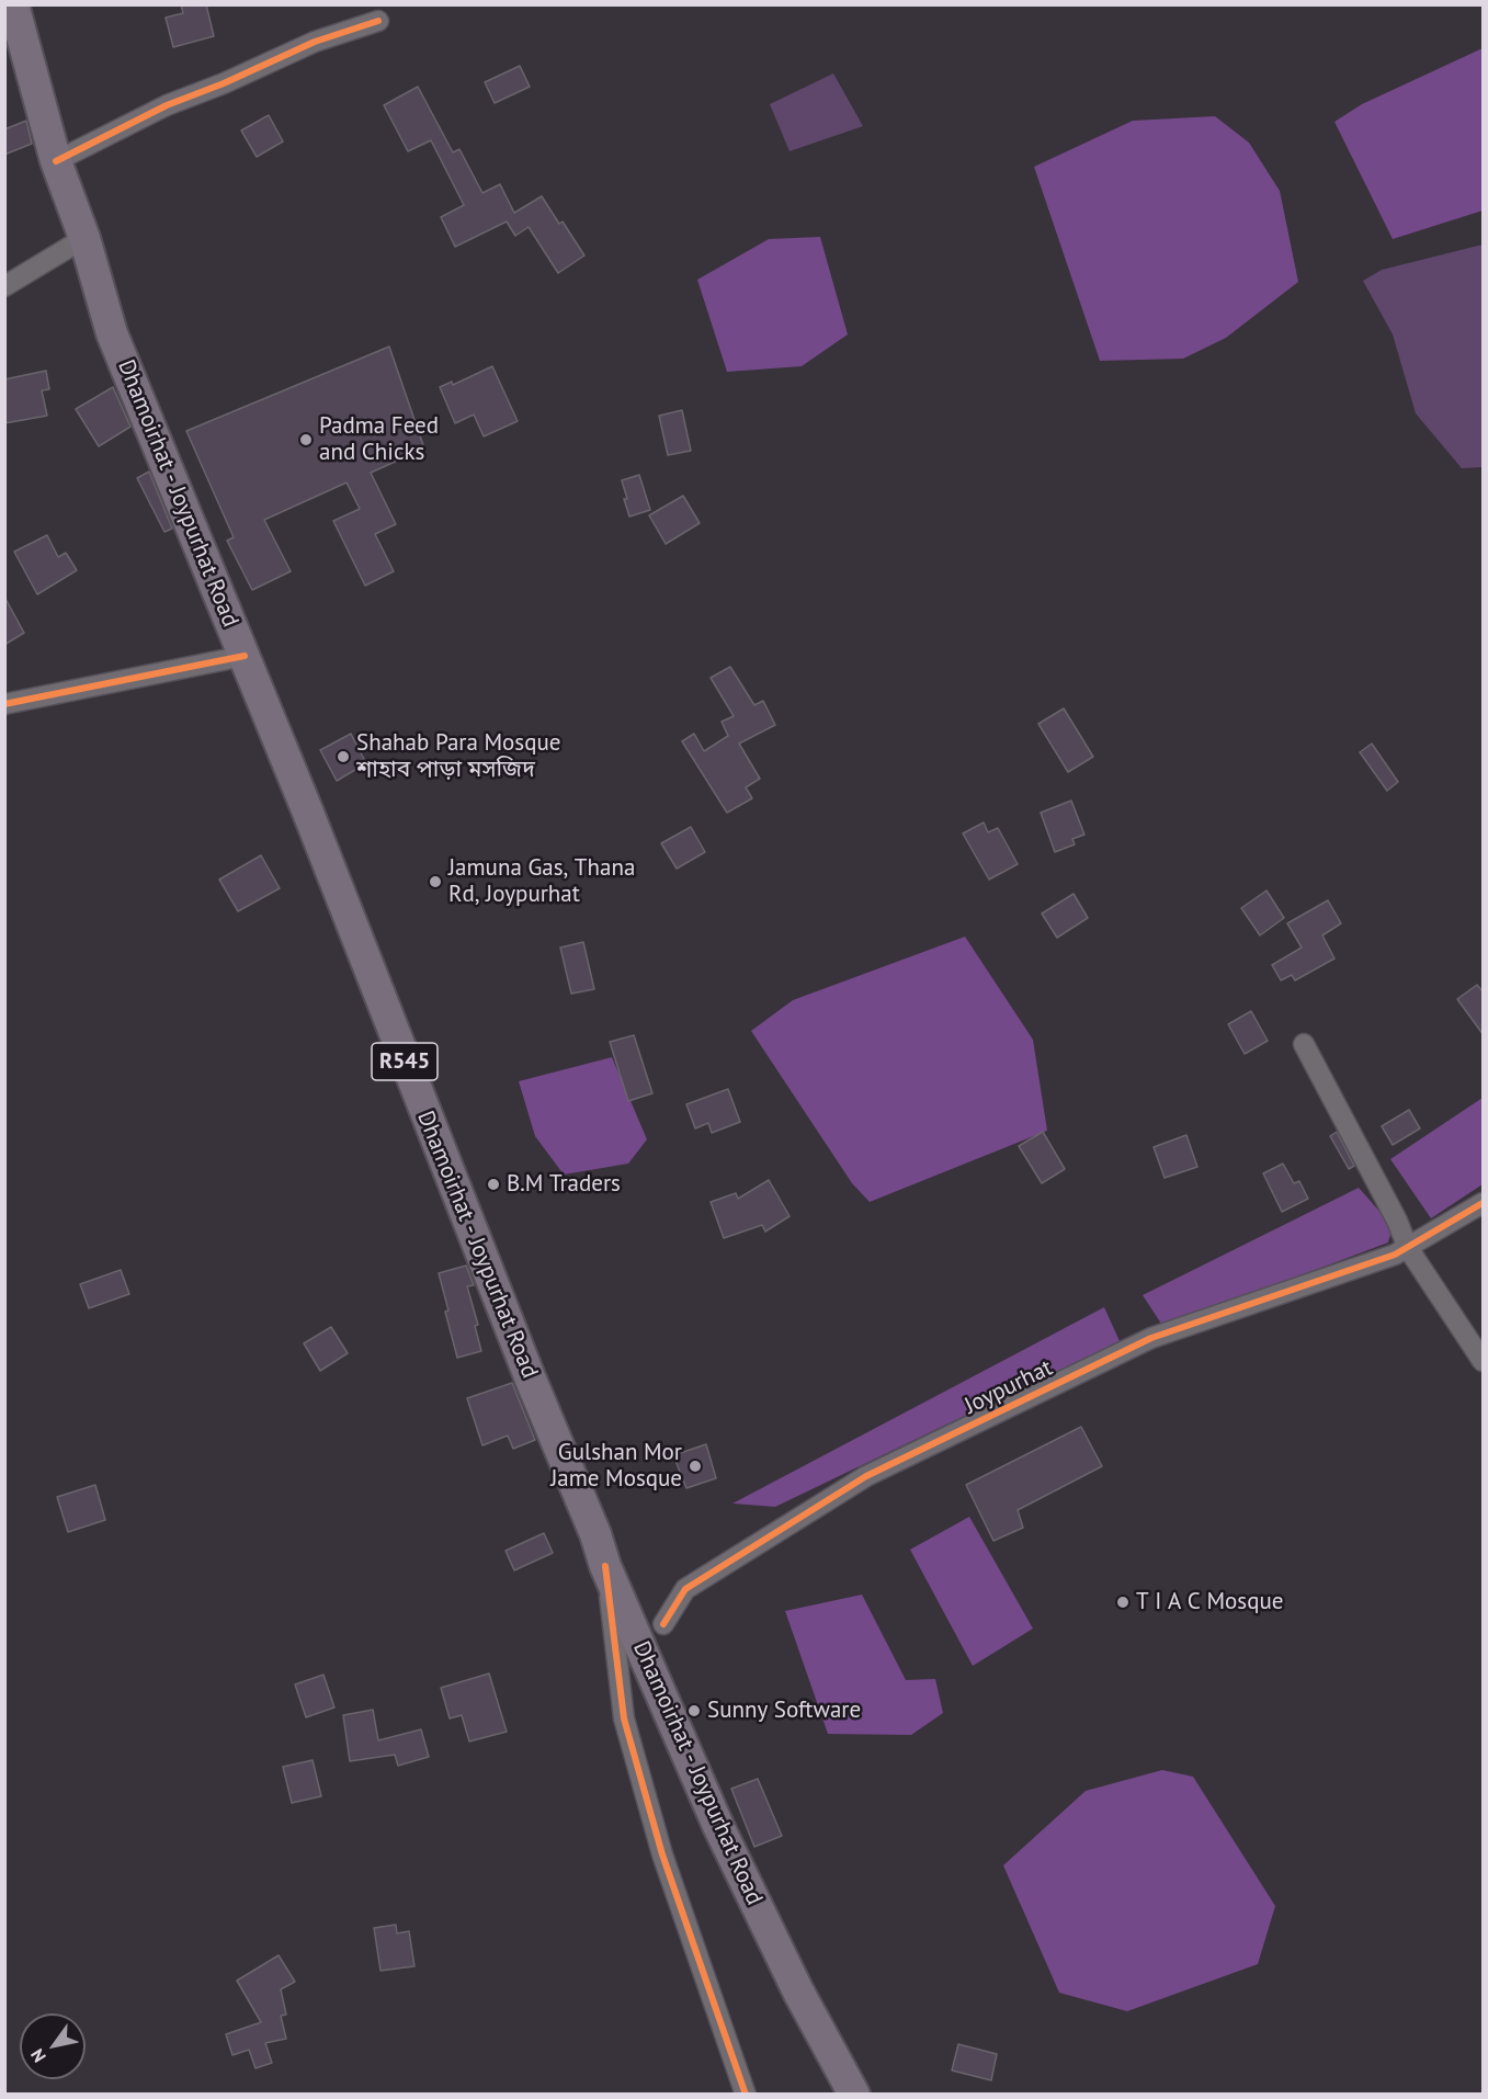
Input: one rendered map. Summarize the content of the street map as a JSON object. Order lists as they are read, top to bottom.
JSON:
{
  "streets": {
    "main road": ["Dhamoirhat - Joypurhat Road", "R545"],
    "street": ["Joypurhat"]
  },
  "places": [
    "Padma Feed and Chicks",
    "Shahab Para Mosque শাহাব পাড়া মসজিদ",
    "Jamuna Gas, Thana Rd, Joypurhat",
    "B.M Traders",
    "Gulshan Mor Jame Mosque",
    "T I A C Mosque",
    "Sunny Software"
  ],
  "north": "bottom left"
}
